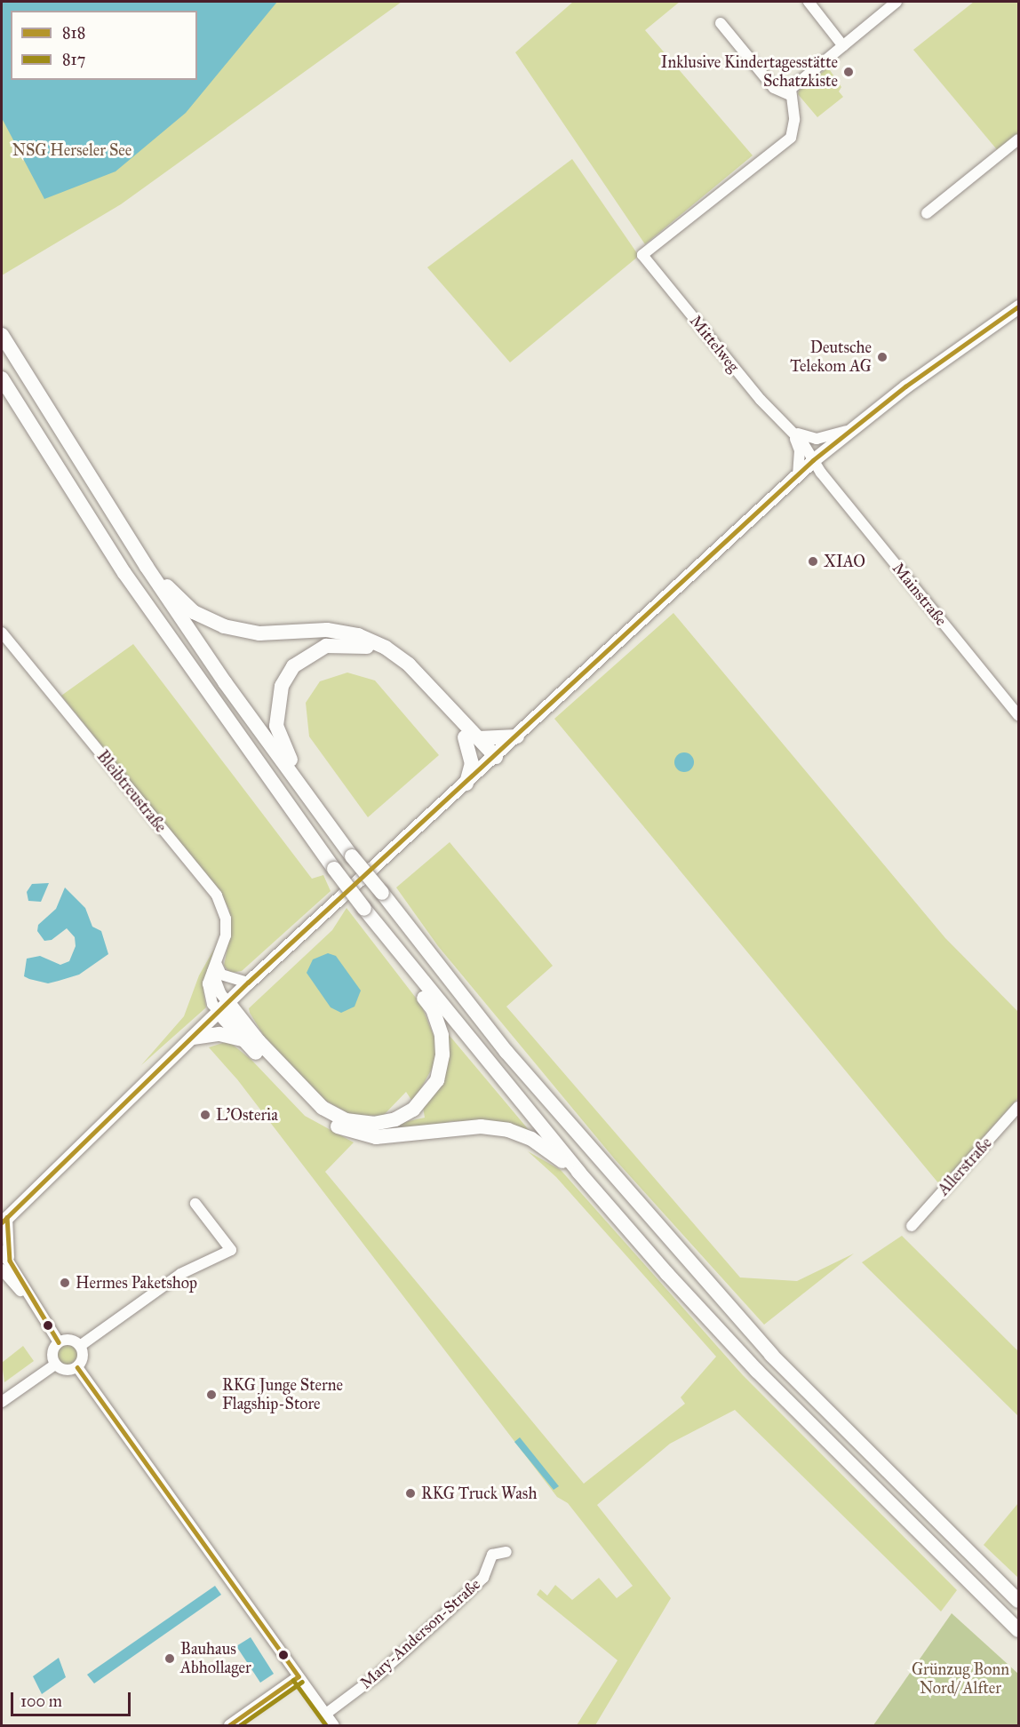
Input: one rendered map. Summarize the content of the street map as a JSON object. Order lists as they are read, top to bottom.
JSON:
{
  "streets": {
    "street": [
      "Mittelweg",
      "Mainstraße",
      "Bleibtreustraße",
      "Allerstraße",
      "Mary-Anderson-Straße"
    ]
  },
  "crossings": [
    ["Mittelweg", "Mainstraße"]
  ],
  "parks": ["NSG Herseler See", "Grünzug Bonn Nord/ Alfter"],
  "places": [
    "Inklusive Kindertagesstätte Schatzkiste",
    "Deutsche Telekom AG",
    "XIAO",
    "L'Osteria",
    "Hermes Paketshop",
    "RKG Junge Sterne Flagship-Store",
    "RKG Truck Wash",
    "Bauhaus Abhollager"
  ],
  "lines": ["transit line 818", "transit line 817"],
  "legend": ["818", "817"],
  "scale_bar": "100 m"
}
